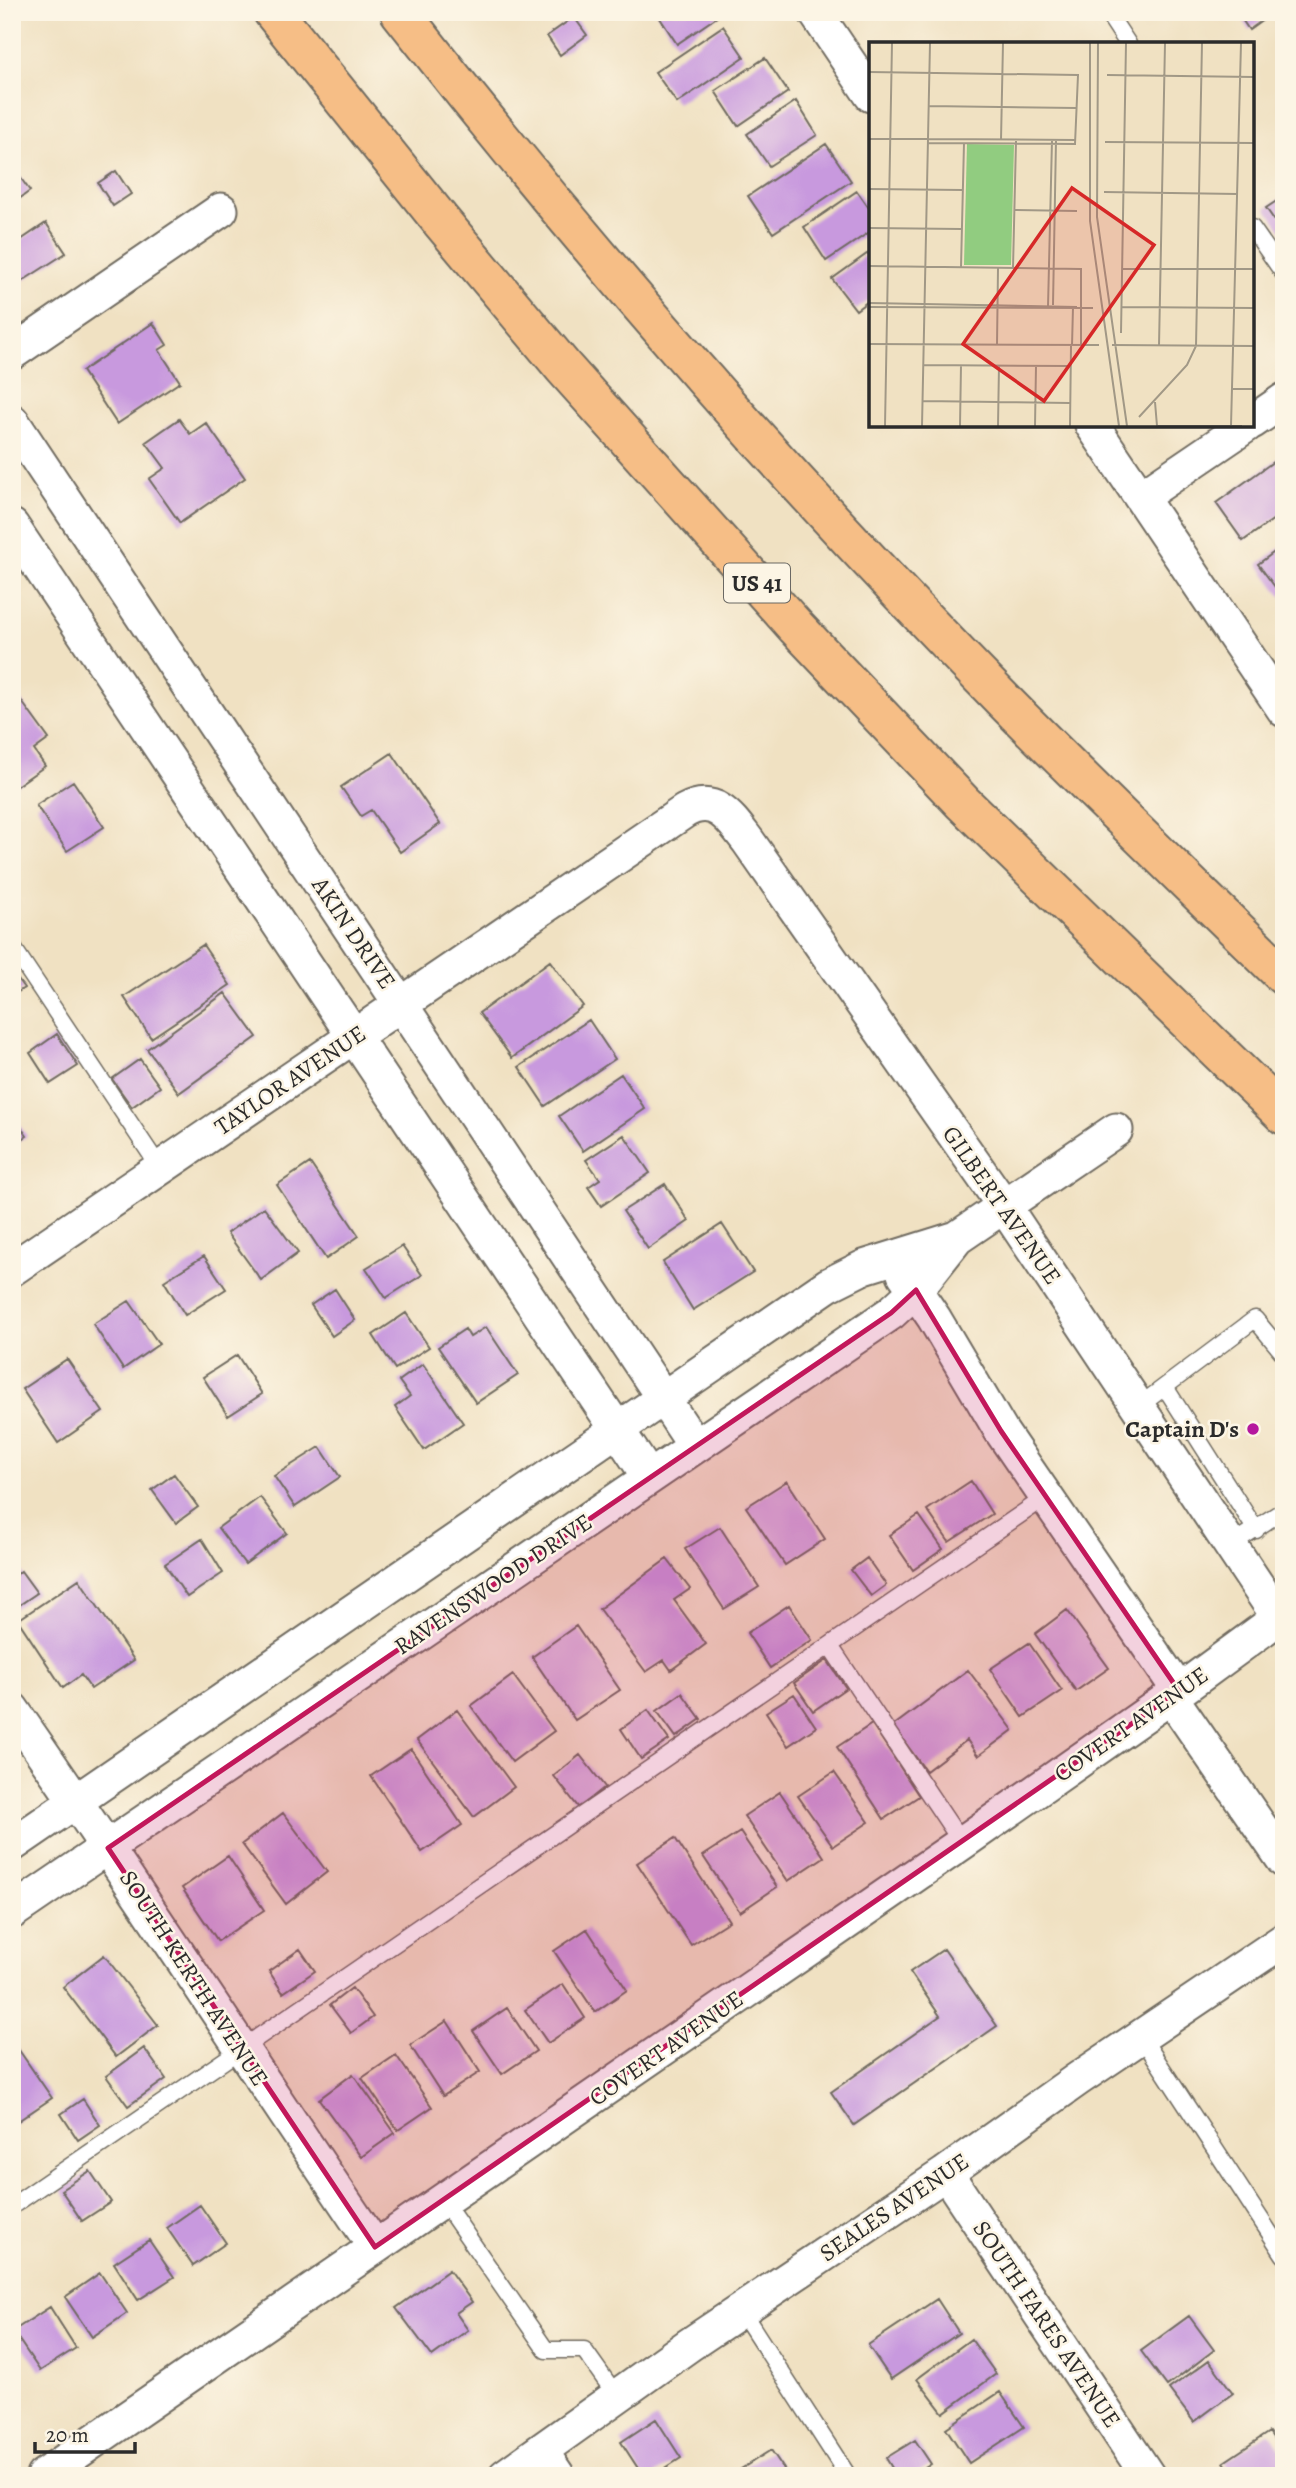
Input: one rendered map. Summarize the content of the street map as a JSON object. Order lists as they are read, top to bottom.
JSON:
{
  "streets": {
    "highway": ["US 41"],
    "street": [
      "AKIN DRIVE",
      "TAYLOR AVENUE",
      "GILBERT AVENUE",
      "RAVENSWOOD DRIVE",
      "COVERT AVENUE",
      "SOUTH KERTH AVENUE",
      "SEALES AVENUE",
      "SOUTH FARES AVENUE"
    ]
  },
  "crossings": [
    ["AKIN DRIVE", "TAYLOR AVENUE"],
    ["AKIN DRIVE", "RAVENSWOOD DRIVE"],
    ["TAYLOR AVENUE", "GILBERT AVENUE"],
    ["GILBERT AVENUE", "RAVENSWOOD DRIVE"],
    ["GILBERT AVENUE", "COVERT AVENUE"],
    ["RAVENSWOOD DRIVE", "SOUTH KERTH AVENUE"],
    ["COVERT AVENUE", "SOUTH KERTH AVENUE"],
    ["SEALES AVENUE", "SOUTH FARES AVENUE"]
  ],
  "places": ["Captain D's"],
  "scale_bar": "20 m"
}
